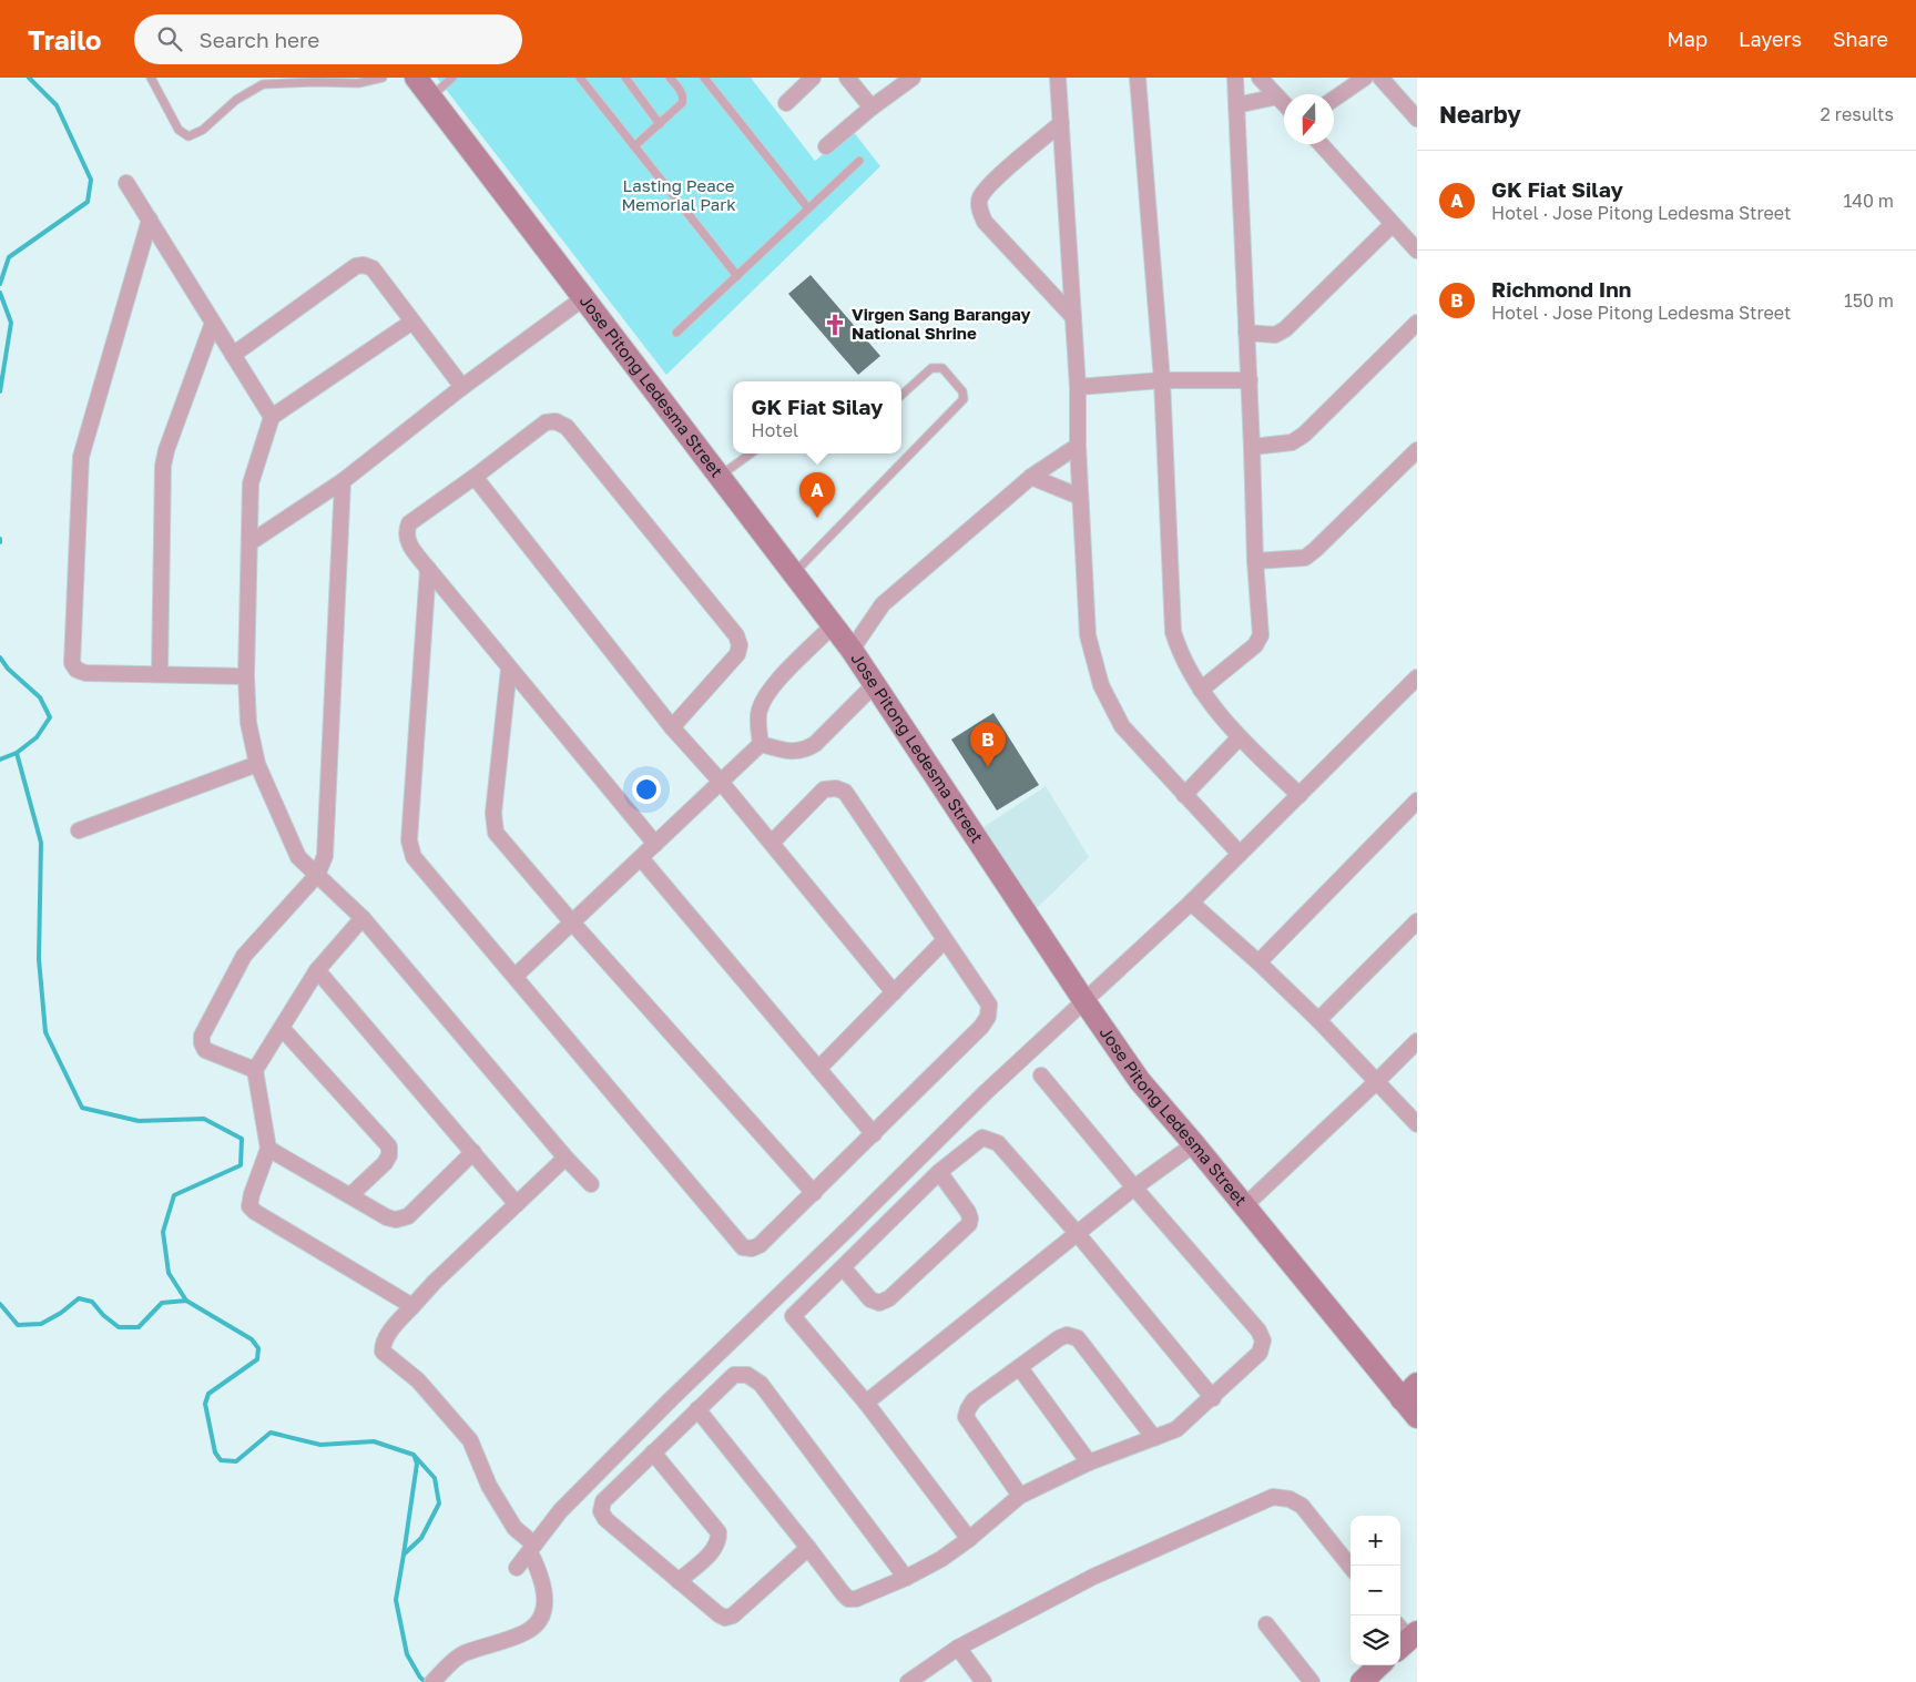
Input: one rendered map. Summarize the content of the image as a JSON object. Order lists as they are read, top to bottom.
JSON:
{
  "streets": {
    "main road": ["Jose Pitong Ledesma Street"]
  },
  "parks": ["Lasting Peace Memorial Park"],
  "places": {
    "church": ["Virgen Sang Barangay National Shrine"]
  },
  "north": "bottom",
  "page": {
    "header": "Trailo",
    "search": "Search here",
    "nav": ["Map", "Layers", "Share"],
    "heading": ["Nearby", "2 results"],
    "list": [
      {
        "mark": "A",
        "name": "GK Fiat Silay",
        "note": "Hotel · Jose Pitong Ledesma Street",
        "value": "140 m"
      },
      {
        "mark": "B",
        "name": "Richmond Inn",
        "note": "Hotel · Jose Pitong Ledesma Street",
        "value": "150 m"
      }
    ],
    "popup": ["GK Fiat Silay", "Hotel"],
    "pins": ["A", "B"],
    "map_buttons": ["+", "−"]
  }
}
